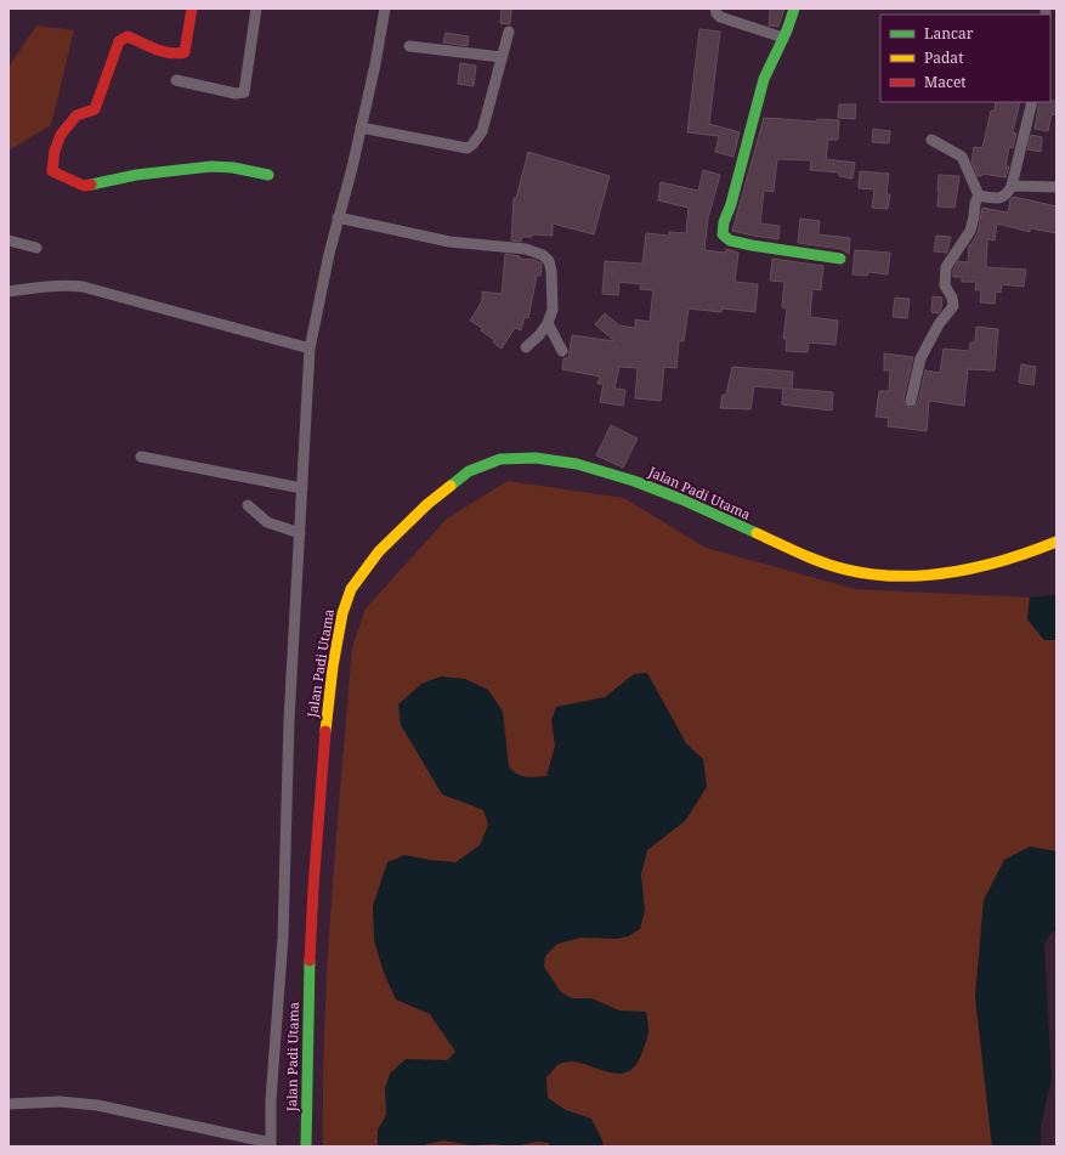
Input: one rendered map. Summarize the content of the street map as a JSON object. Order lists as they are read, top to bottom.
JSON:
{
  "streets": {
    "street": ["Jalan Padi Utama"]
  },
  "legend": ["Lancar", "Padat", "Macet"]
}
